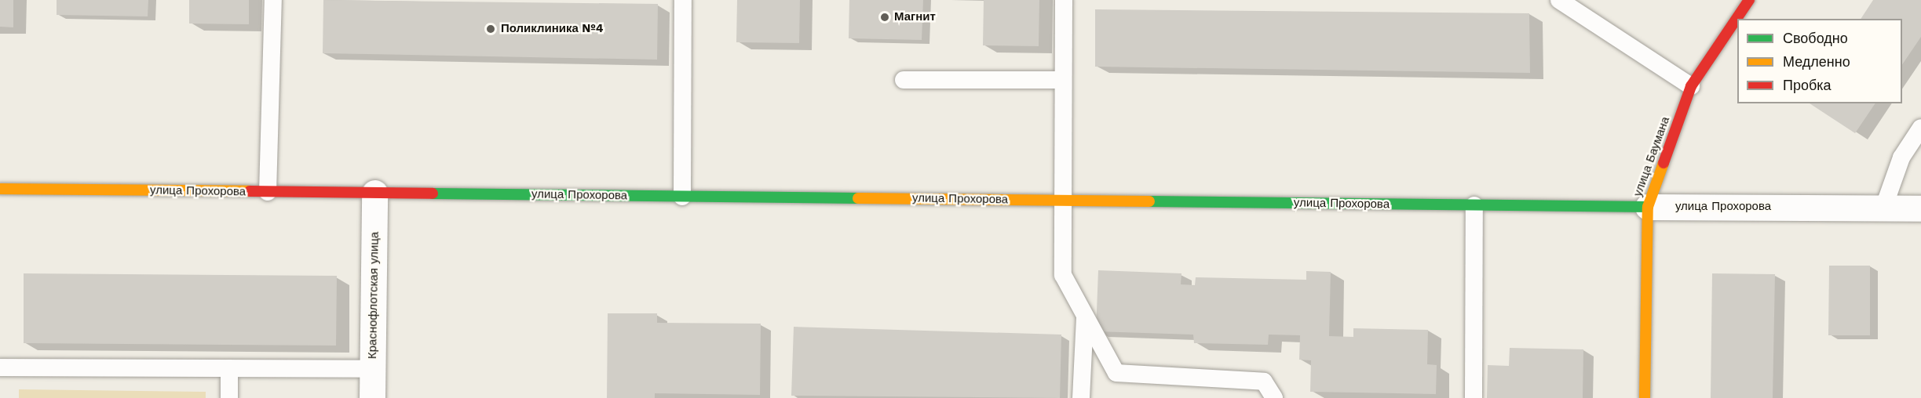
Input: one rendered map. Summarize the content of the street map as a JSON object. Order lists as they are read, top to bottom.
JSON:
{
  "streets": {
    "street": ["улица Баумана", "улица Прохорова", "Краснофлотская улица"]
  },
  "crossings": [
    ["улица Баумана", "улица Прохорова"],
    ["улица Прохорова", "Краснофлотская улица"]
  ],
  "places": ["Магнит", "Поликлиника №4"],
  "legend": ["Свободно", "Медленно", "Пробка"]
}
